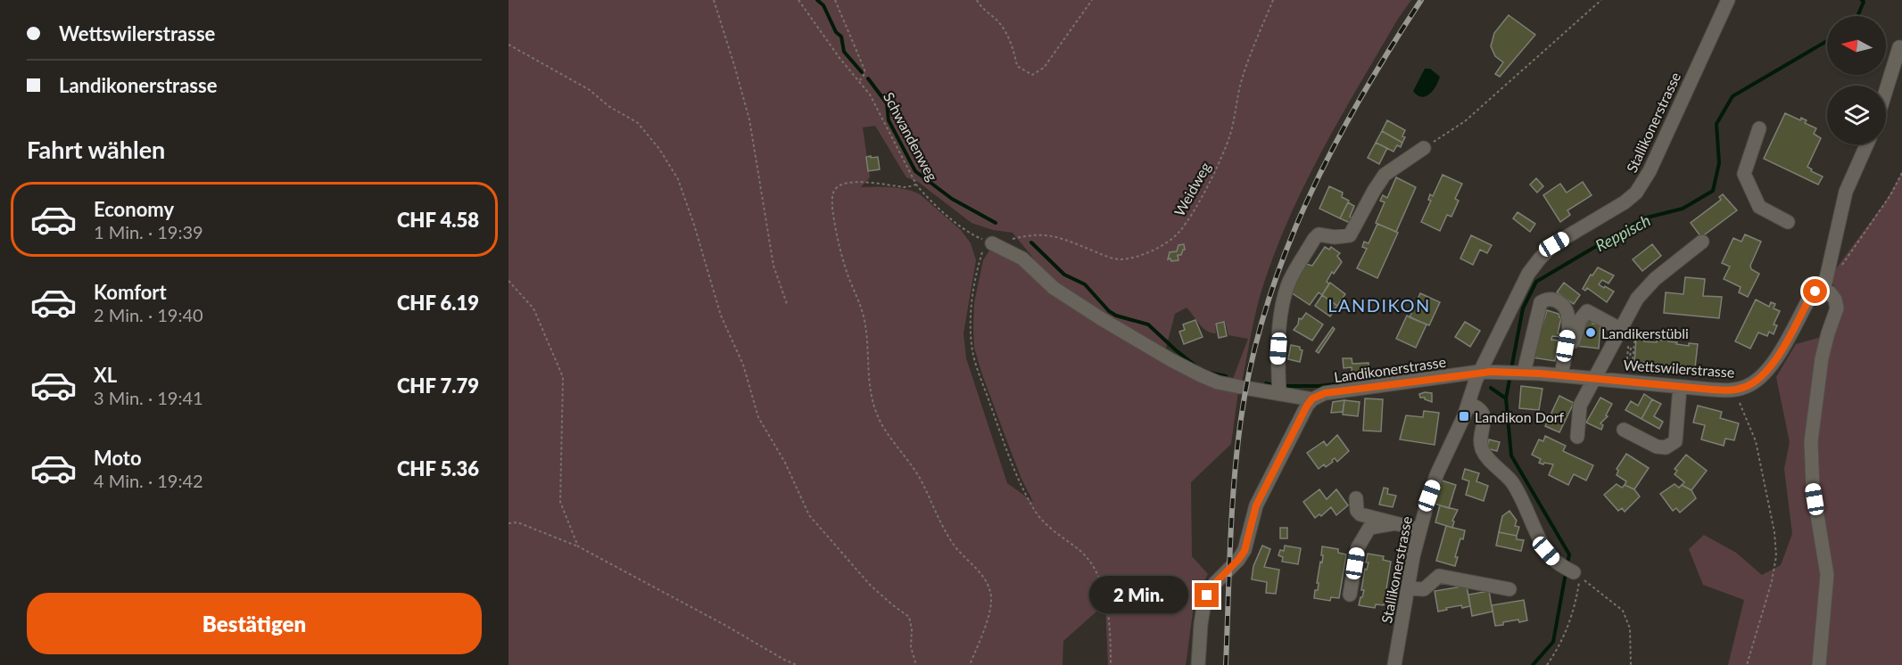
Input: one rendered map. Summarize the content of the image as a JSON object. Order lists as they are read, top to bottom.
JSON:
{
  "streets": {
    "street": ["Stallikonerstrasse", "Wettswilerstrasse", "Landikonerstrasse"],
    "path": ["Schwandenweg", "Weidweg"]
  },
  "crossings": [
    ["Stallikonerstrasse", "Wettswilerstrasse"],
    ["Stallikonerstrasse", "Landikonerstrasse"],
    ["Wettswilerstrasse", "Landikonerstrasse"]
  ],
  "districts": ["LANDIKON"],
  "water": ["Reppisch"],
  "places": {
    "other": ["Landikerstübli"],
    "transit": ["Landikon Dorf"]
  },
  "north": "left",
  "page": {
    "banner": ["Wettswilerstrasse", "Landikonerstrasse"],
    "heading": "Fahrt wählen",
    "list": [
      {
        "name": "Economy",
        "note": "1 Min. · 19:39",
        "value": "CHF 4.58"
      },
      {
        "name": "Komfort",
        "note": "2 Min. · 19:40",
        "value": "CHF 6.19"
      },
      {
        "name": "XL",
        "note": "3 Min. · 19:41",
        "value": "CHF 7.79"
      },
      {
        "name": "Moto",
        "note": "4 Min. · 19:42",
        "value": "CHF 5.36"
      }
    ],
    "bubble": "2 Min.",
    "buttons": "Bestätigen"
  }
}
